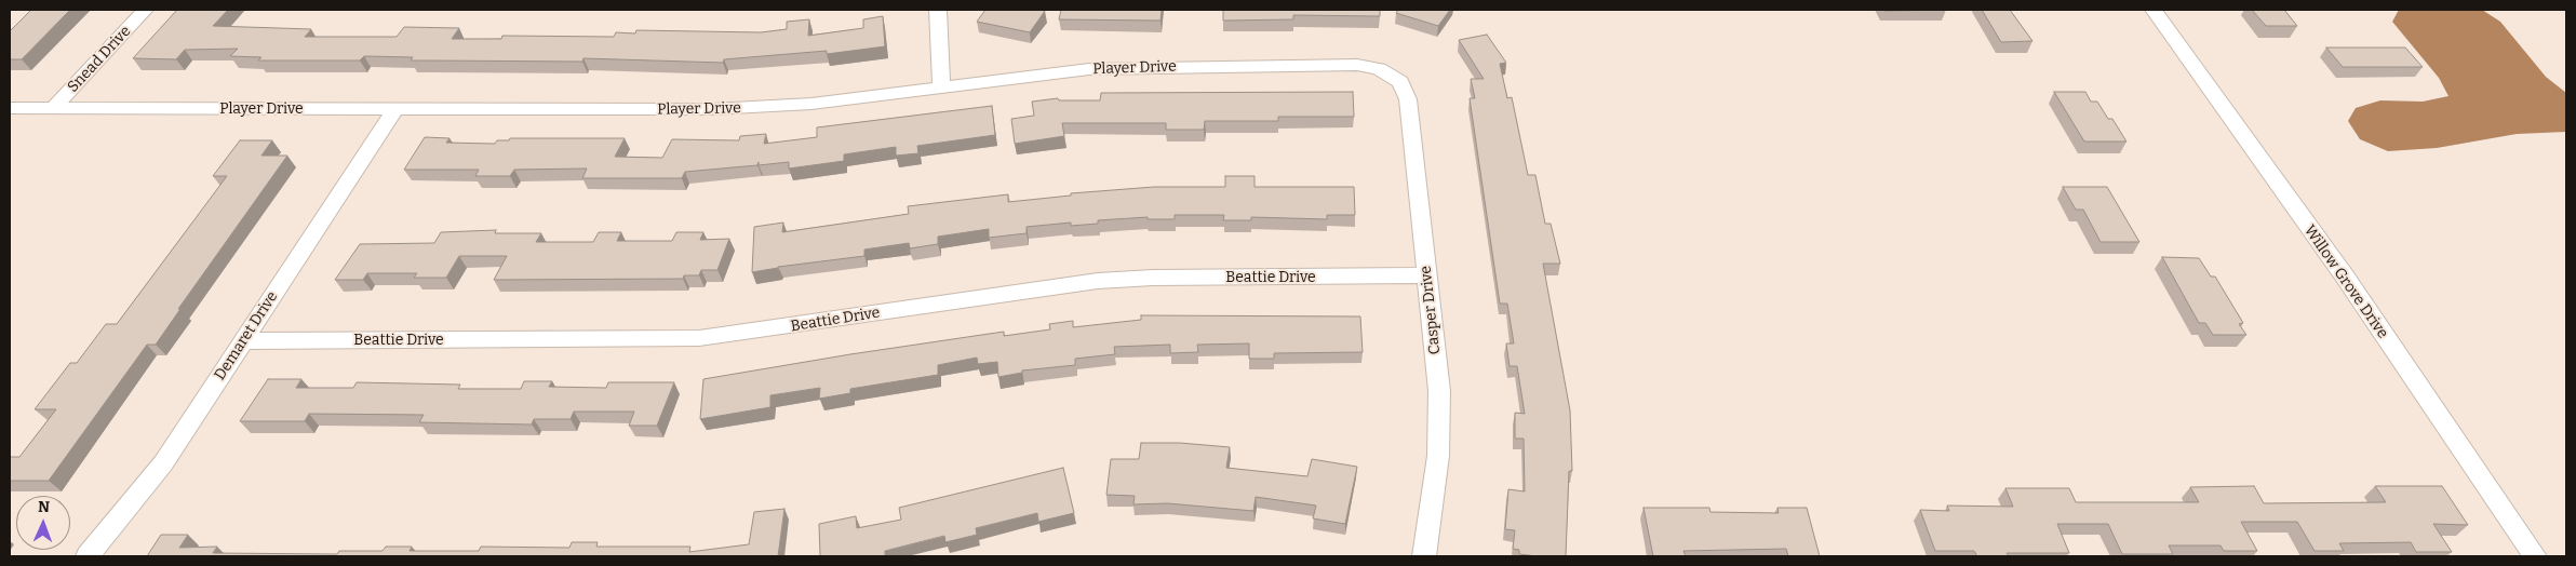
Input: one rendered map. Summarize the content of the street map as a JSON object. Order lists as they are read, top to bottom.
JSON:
{
  "streets": {
    "street": [
      "Snead Drive",
      "Player Drive",
      "Beattie Drive",
      "Willow Grove Drive",
      "Casper Drive",
      "Demaret Drive"
    ]
  },
  "crossings": [
    ["Snead Drive", "Player Drive"],
    ["Player Drive", "Casper Drive"],
    ["Player Drive", "Demaret Drive"],
    ["Beattie Drive", "Casper Drive"],
    ["Beattie Drive", "Demaret Drive"]
  ],
  "north": "top"
}
